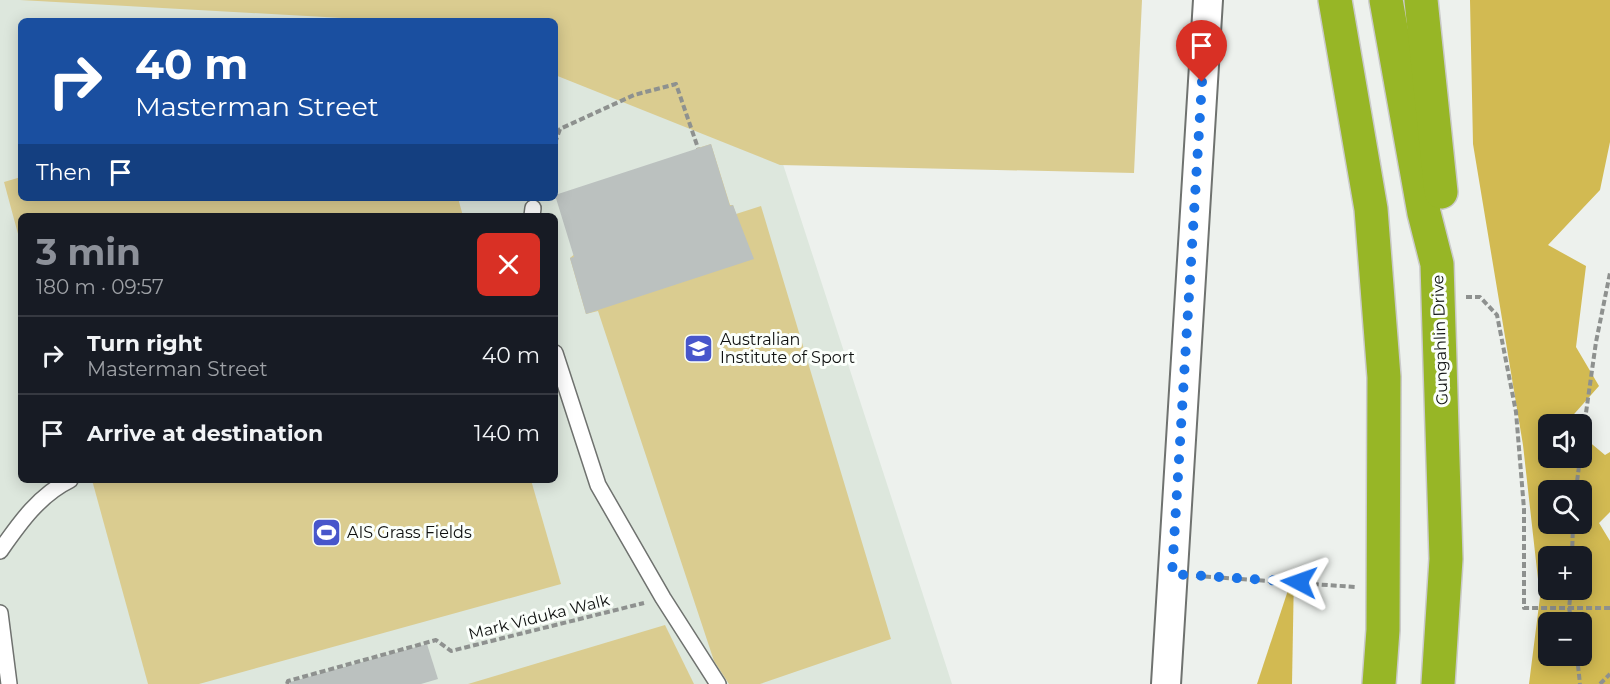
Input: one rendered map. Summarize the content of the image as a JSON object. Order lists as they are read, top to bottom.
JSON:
{
  "streets": {
    "highway": ["Gungahlin Drive"],
    "path": ["Mark Viduka Walk"]
  },
  "places": {
    "school or university": ["Australian Institute of Sport"],
    "sports": ["AIS Grass Fields"]
  },
  "page": {
    "turn": ["40 m", "Masterman Street"],
    "then": "Then",
    "heading": ["3 min", "180 m · 09:57"],
    "list": [
      {
        "name": "Turn right",
        "note": "Masterman Street",
        "value": "40 m"
      },
      {
        "name": "Arrive at destination",
        "value": "140 m"
      }
    ],
    "map_buttons": ["+", "−"]
  }
}
